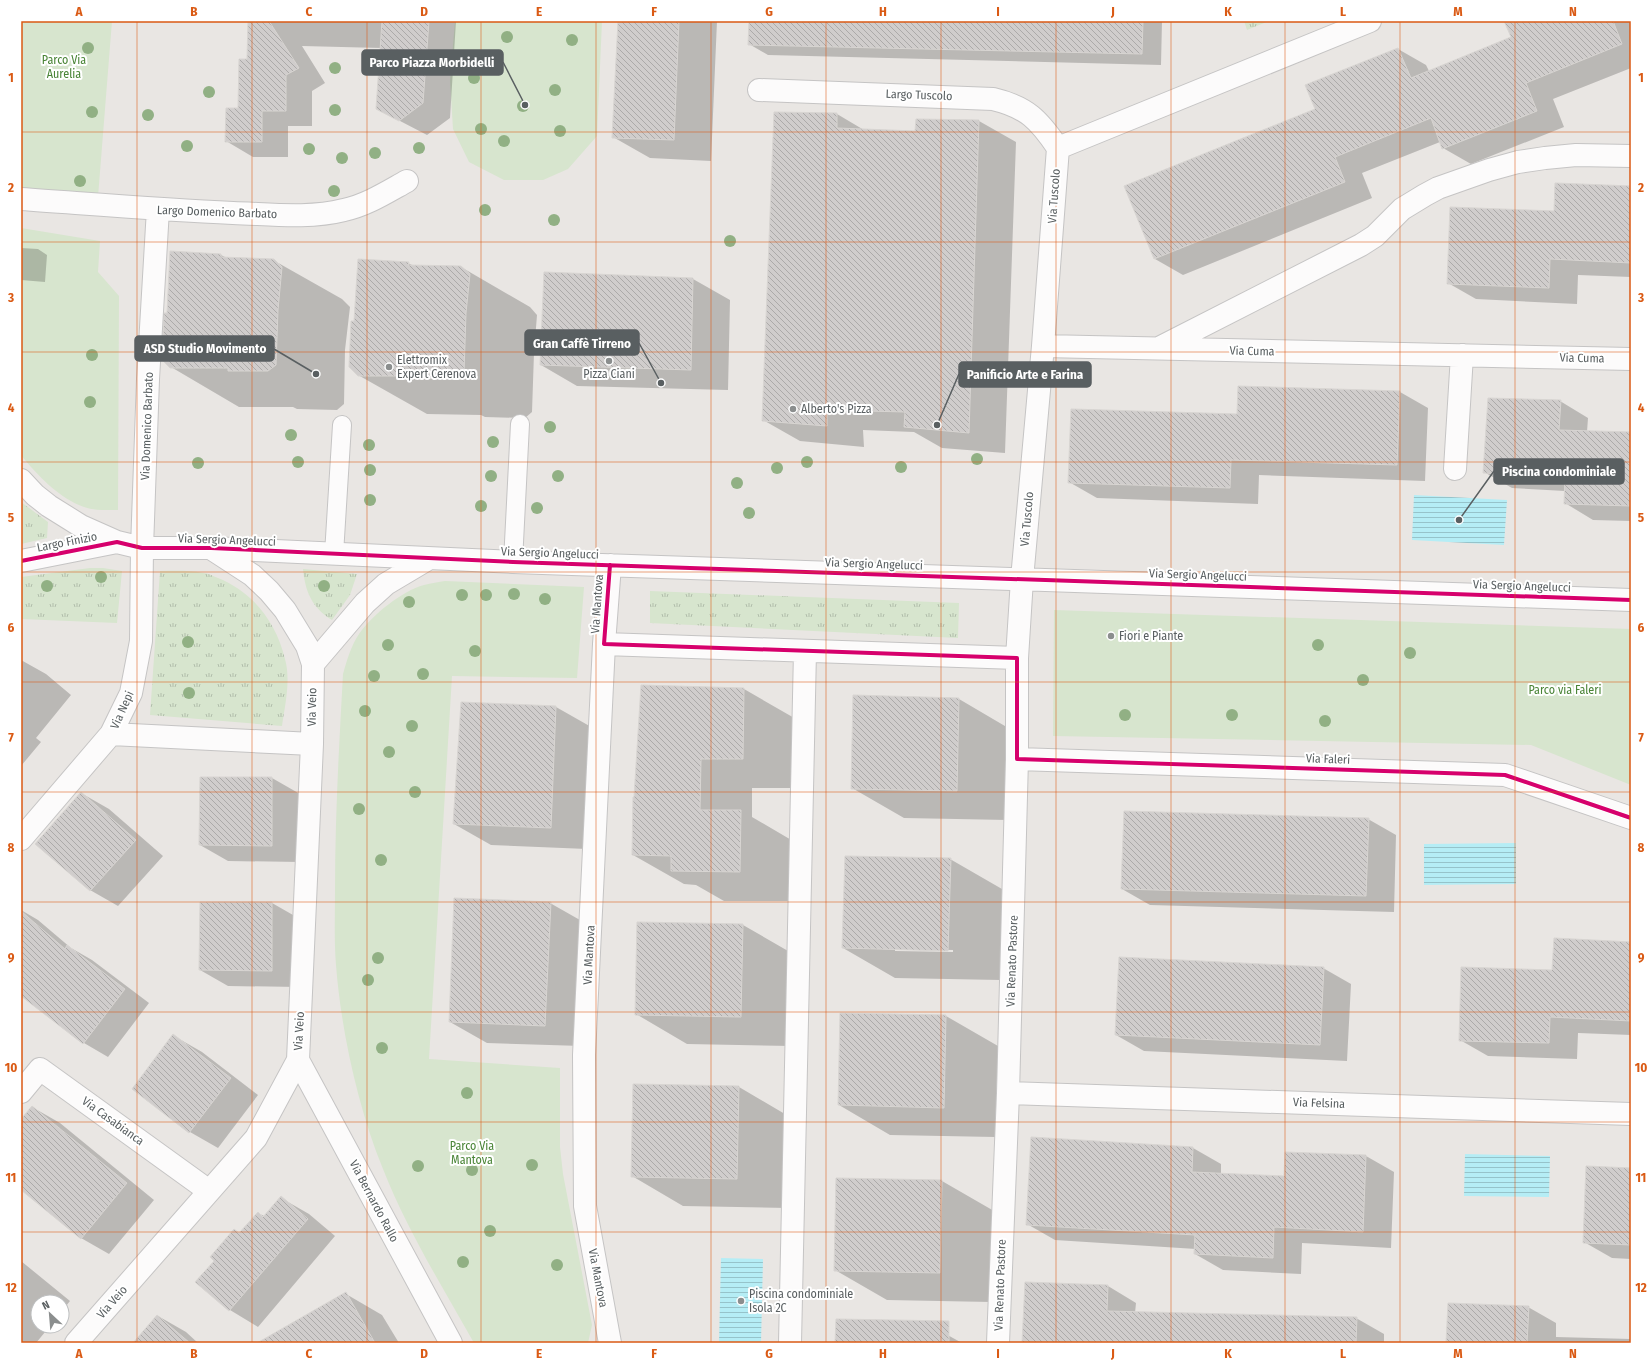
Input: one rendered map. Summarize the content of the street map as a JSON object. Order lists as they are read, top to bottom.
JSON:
{
  "streets": {
    "street": [
      "Largo Tuscolo",
      "Via Tuscolo",
      "Largo Domenico Barbato",
      "Via Cuma",
      "Via Domenico Barbato",
      "Via Sergio Angelucci",
      "Largo Finizio",
      "Via Mantova",
      "Via Veio",
      "Via Nepi",
      "Via Faleri",
      "Via Renato Pastore",
      "Via Felsina",
      "Via Casabianca",
      "Via Bernardo Rallo"
    ]
  },
  "crossings": [
    ["Largo Tuscolo", "Via Tuscolo"],
    ["Via Tuscolo", "Via Cuma"],
    ["Via Tuscolo", "Via Sergio Angelucci"],
    ["Via Tuscolo", "Via Renato Pastore"],
    ["Largo Domenico Barbato", "Via Domenico Barbato"],
    ["Via Domenico Barbato", "Via Sergio Angelucci"],
    ["Via Domenico Barbato", "Via Nepi"],
    ["Via Sergio Angelucci", "Largo Finizio"],
    ["Via Sergio Angelucci", "Via Mantova"],
    ["Via Sergio Angelucci", "Via Veio"],
    ["Via Sergio Angelucci", "Via Nepi"],
    ["Via Sergio Angelucci", "Via Renato Pastore"],
    ["Via Veio", "Via Casabianca"],
    ["Via Veio", "Via Bernardo Rallo"],
    ["Via Faleri", "Via Renato Pastore"],
    ["Via Renato Pastore", "Via Felsina"]
  ],
  "parks": ["Parco Via Aurelia", "Parco via Faleri", "Parco Via Mantova"],
  "places": [
    "Parco Piazza Morbidelli",
    "Pizza Ciani",
    "Elettromix Expert Cerenova",
    "ASD Studio Movimento",
    "Gran Caffè Tirreno",
    "Alberto's Pizza",
    "Panificio Arte e Farina",
    "Piscina condominiale",
    "Fiori e Piante",
    "Piscina condominiale Isola 2C"
  ],
  "north": "top left",
  "grid": {
    "columns": [
      "A",
      "B",
      "C",
      "D",
      "E",
      "F",
      "G",
      "H",
      "I",
      "J",
      "K",
      "L",
      "M",
      "N"
    ],
    "rows": [
      "1",
      "2",
      "3",
      "4",
      "5",
      "6",
      "7",
      "8",
      "9",
      "10",
      "11",
      "12"
    ]
  }
}
